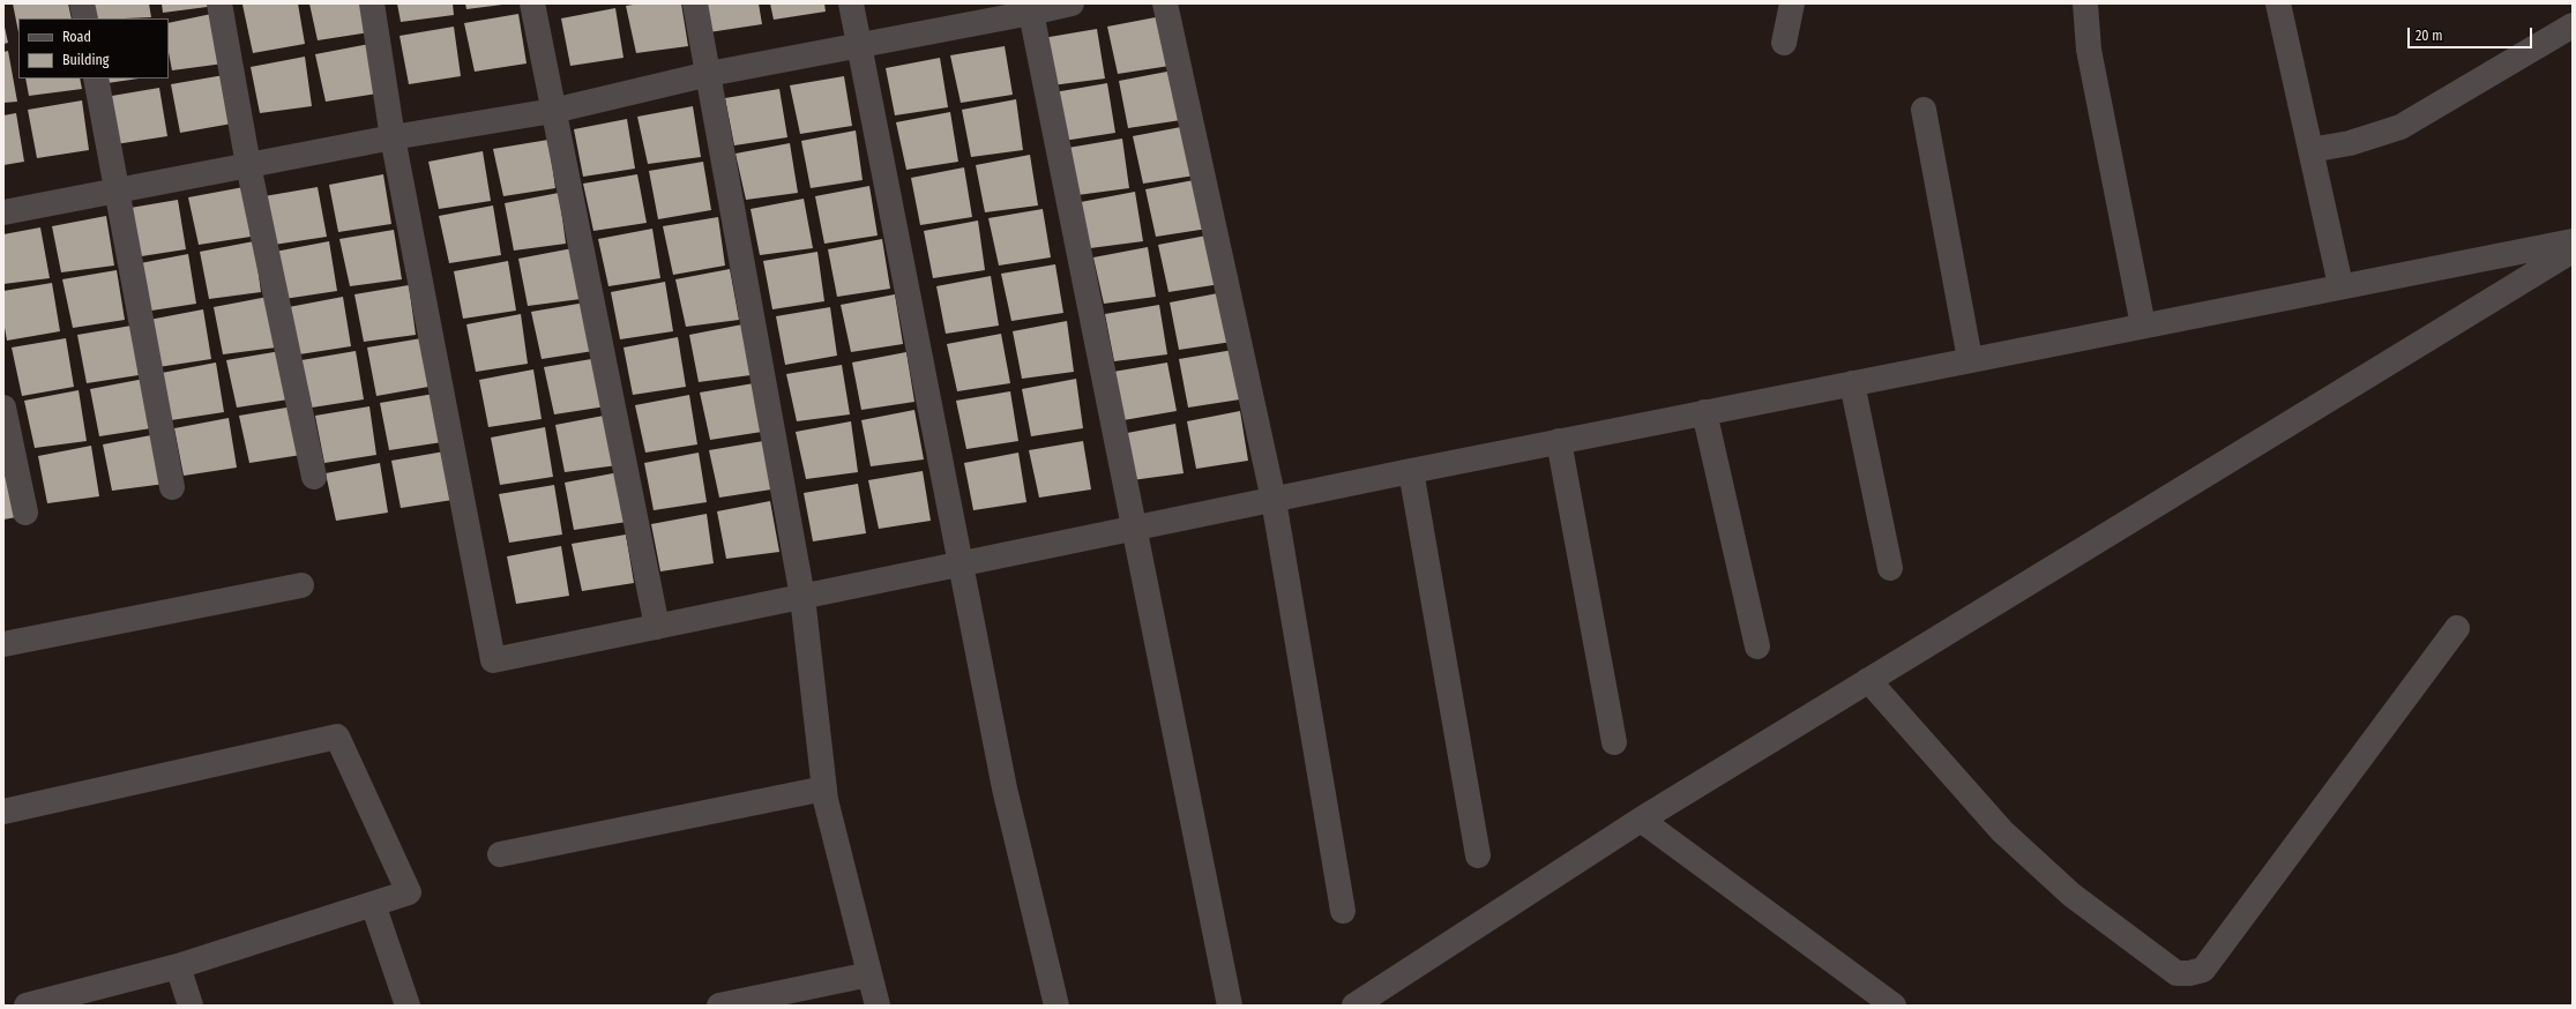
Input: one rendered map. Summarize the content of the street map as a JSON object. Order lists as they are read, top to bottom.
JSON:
{
  "legend": ["Road", "Building"],
  "scale_bar": "20 m"
}
